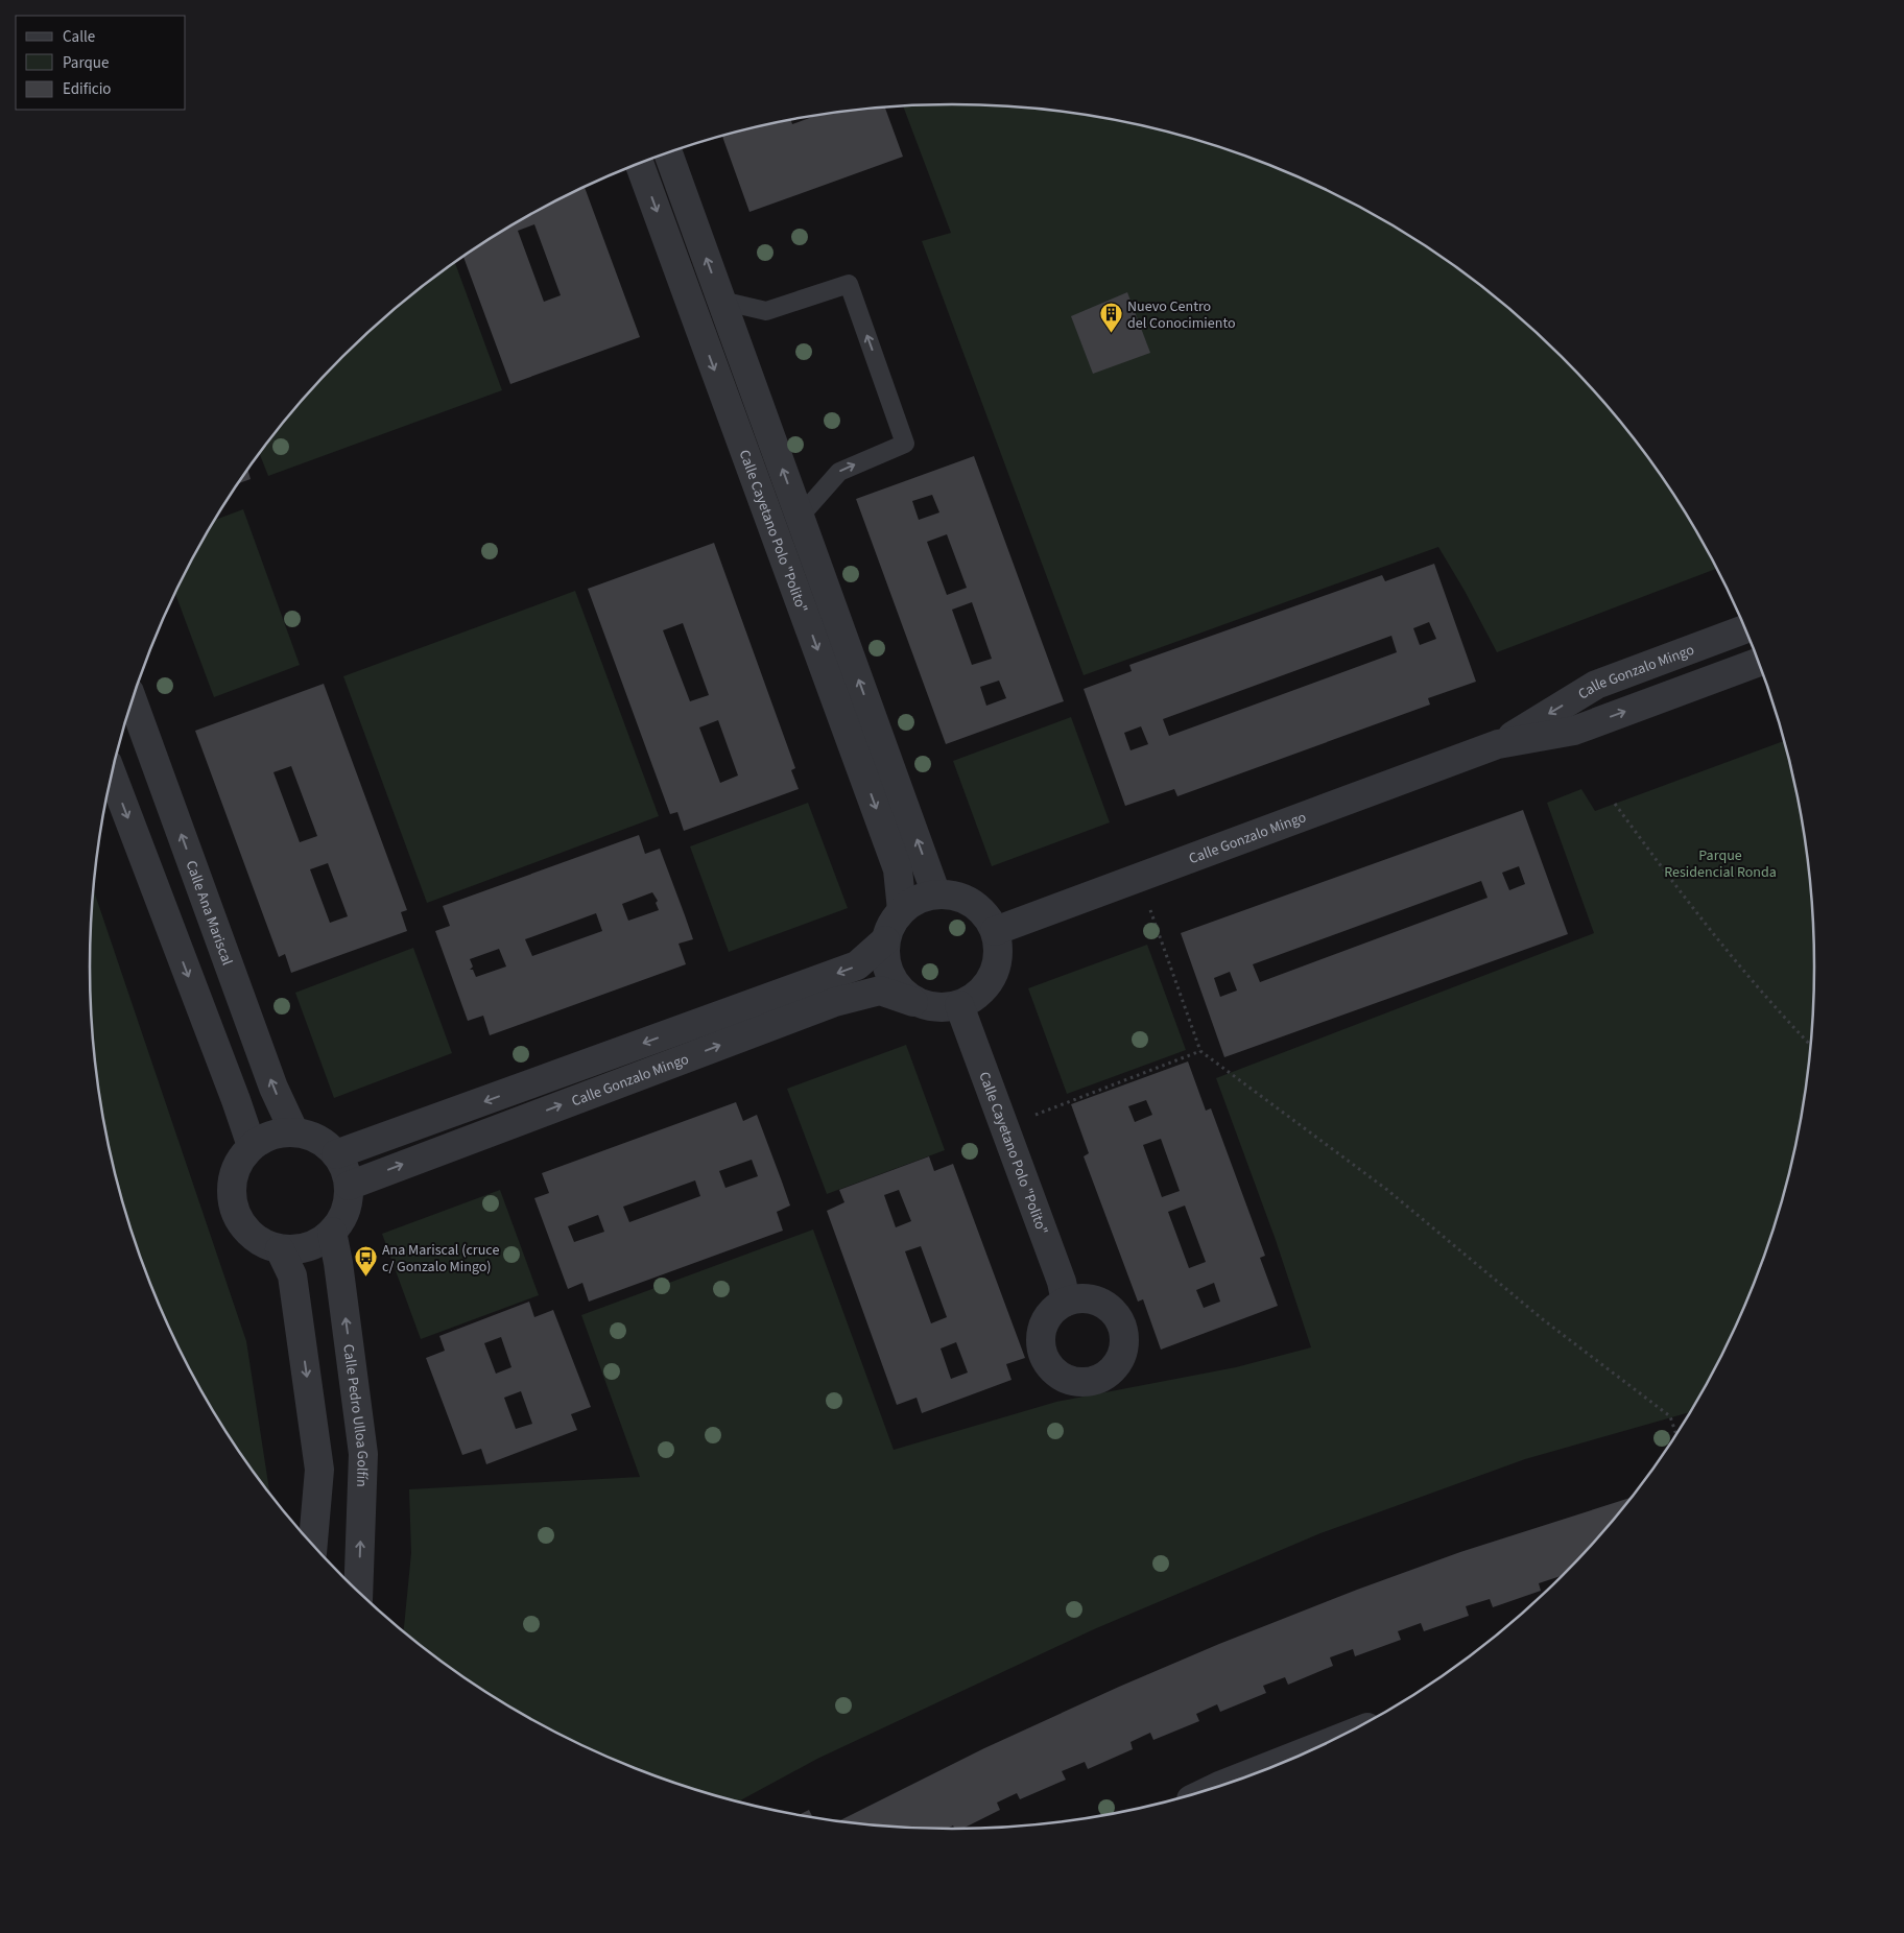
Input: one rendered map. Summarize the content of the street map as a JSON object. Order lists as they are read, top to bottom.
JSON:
{
  "streets": {
    "street": [
      "Calle Cayetano Polo \"Polito\"",
      "Calle Gonzalo Mingo",
      "Calle Ana Mariscal",
      "Calle Pedro Ulloa Golfín"
    ]
  },
  "crossings": [
    ["Calle Cayetano Polo \"Polito\"", "Calle Gonzalo Mingo"],
    ["Calle Gonzalo Mingo", "Calle Ana Mariscal"],
    ["Calle Gonzalo Mingo", "Calle Pedro Ulloa Golfín"],
    ["Calle Ana Mariscal", "Calle Pedro Ulloa Golfín"]
  ],
  "parks": ["Parque Residencial Ronda"],
  "places": {
    "building": ["Nuevo Centro del Conocimiento"],
    "bus stop": ["Ana Mariscal (cruce c/ Gonzalo Mingo)"]
  },
  "legend": ["Calle", "Parque", "Edificio"]
}
